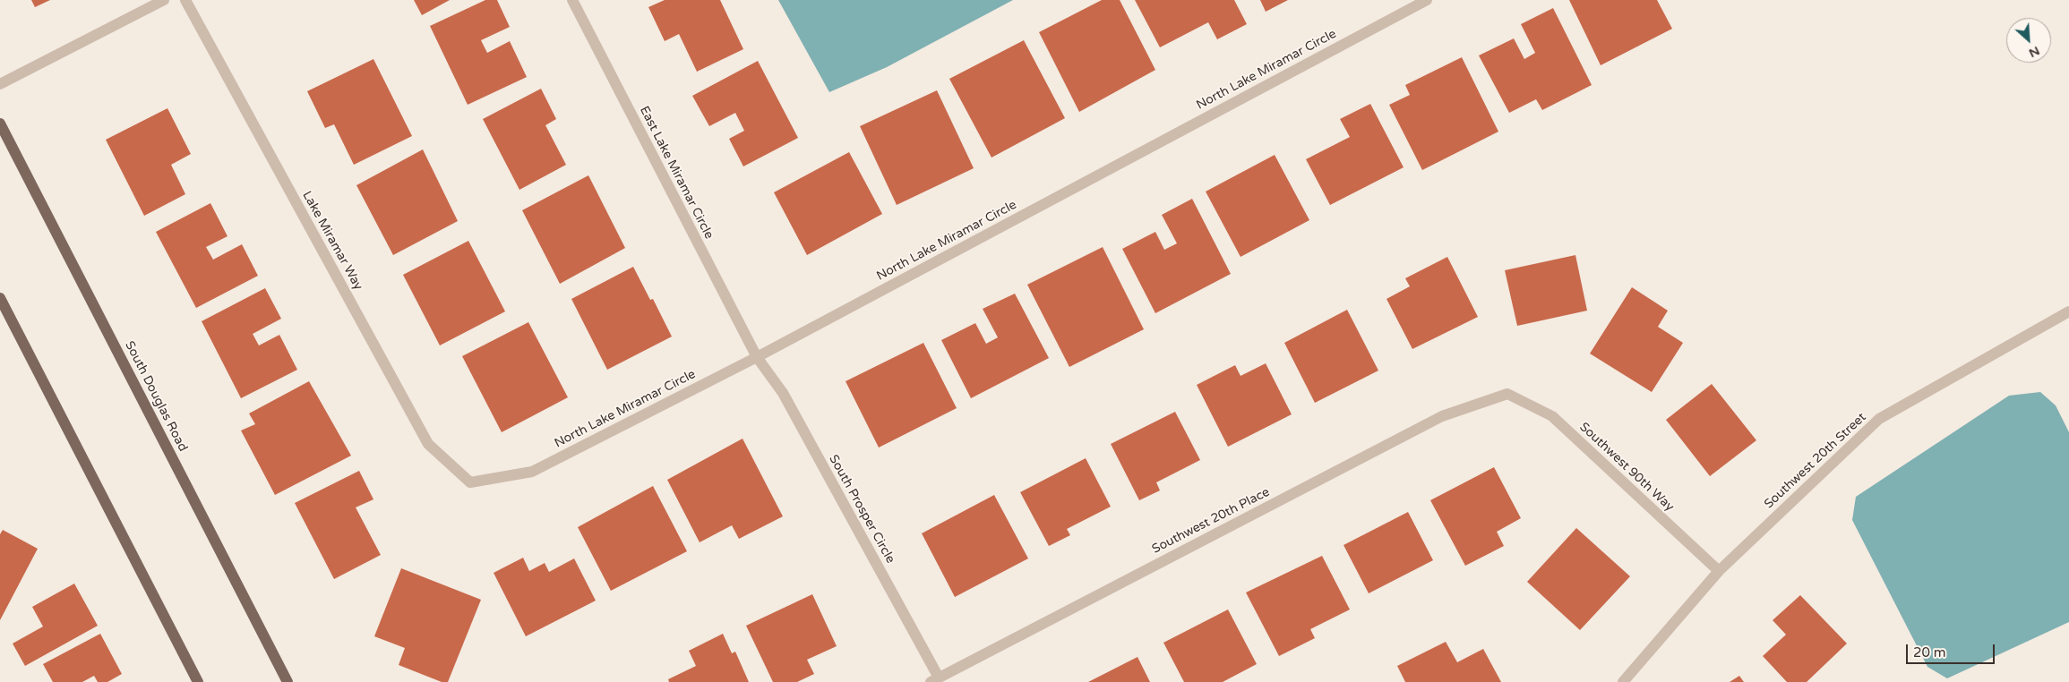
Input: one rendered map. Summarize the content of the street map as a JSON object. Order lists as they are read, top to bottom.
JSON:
{
  "streets": {
    "main road": ["South Douglas Road"],
    "street": [
      "North Lake Miramar Circle",
      "East Lake Miramar Circle",
      "Lake Miramar Way",
      "Southwest 20th Street",
      "Southwest 90th Way",
      "South Prosper Circle",
      "Southwest 20th Place"
    ]
  },
  "crossings": [
    ["North Lake Miramar Circle", "East Lake Miramar Circle"],
    ["North Lake Miramar Circle", "Lake Miramar Way"],
    ["North Lake Miramar Circle", "South Prosper Circle"],
    ["East Lake Miramar Circle", "South Prosper Circle"],
    ["Southwest 20th Street", "Southwest 90th Way"],
    ["Southwest 90th Way", "Southwest 20th Place"],
    ["South Prosper Circle", "Southwest 20th Place"]
  ],
  "scale_bar": "20 m",
  "north": "bottom right"
}
